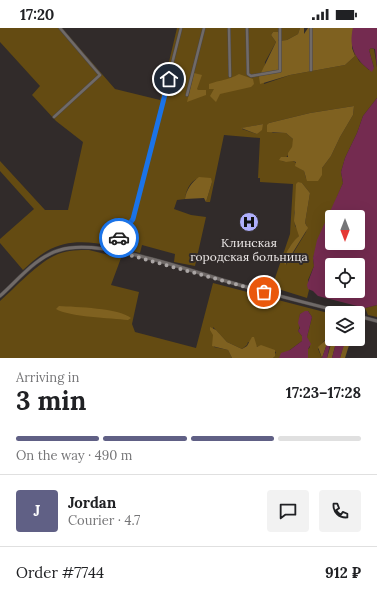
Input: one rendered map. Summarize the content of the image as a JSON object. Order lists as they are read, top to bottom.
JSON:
{
  "places": {
    "hospital": ["Клинская городская больница"]
  },
  "north": "bottom",
  "page": {
    "status": "17:20",
    "heading": ["3 min", "Arriving in", "17:23–17:28"],
    "panel": [
      "Jordan",
      "Courier · 4.7",
      "Order #7744",
      "912 ₽"
    ],
    "bar": "On the way · 490 m",
    "round": "J"
  }
}
